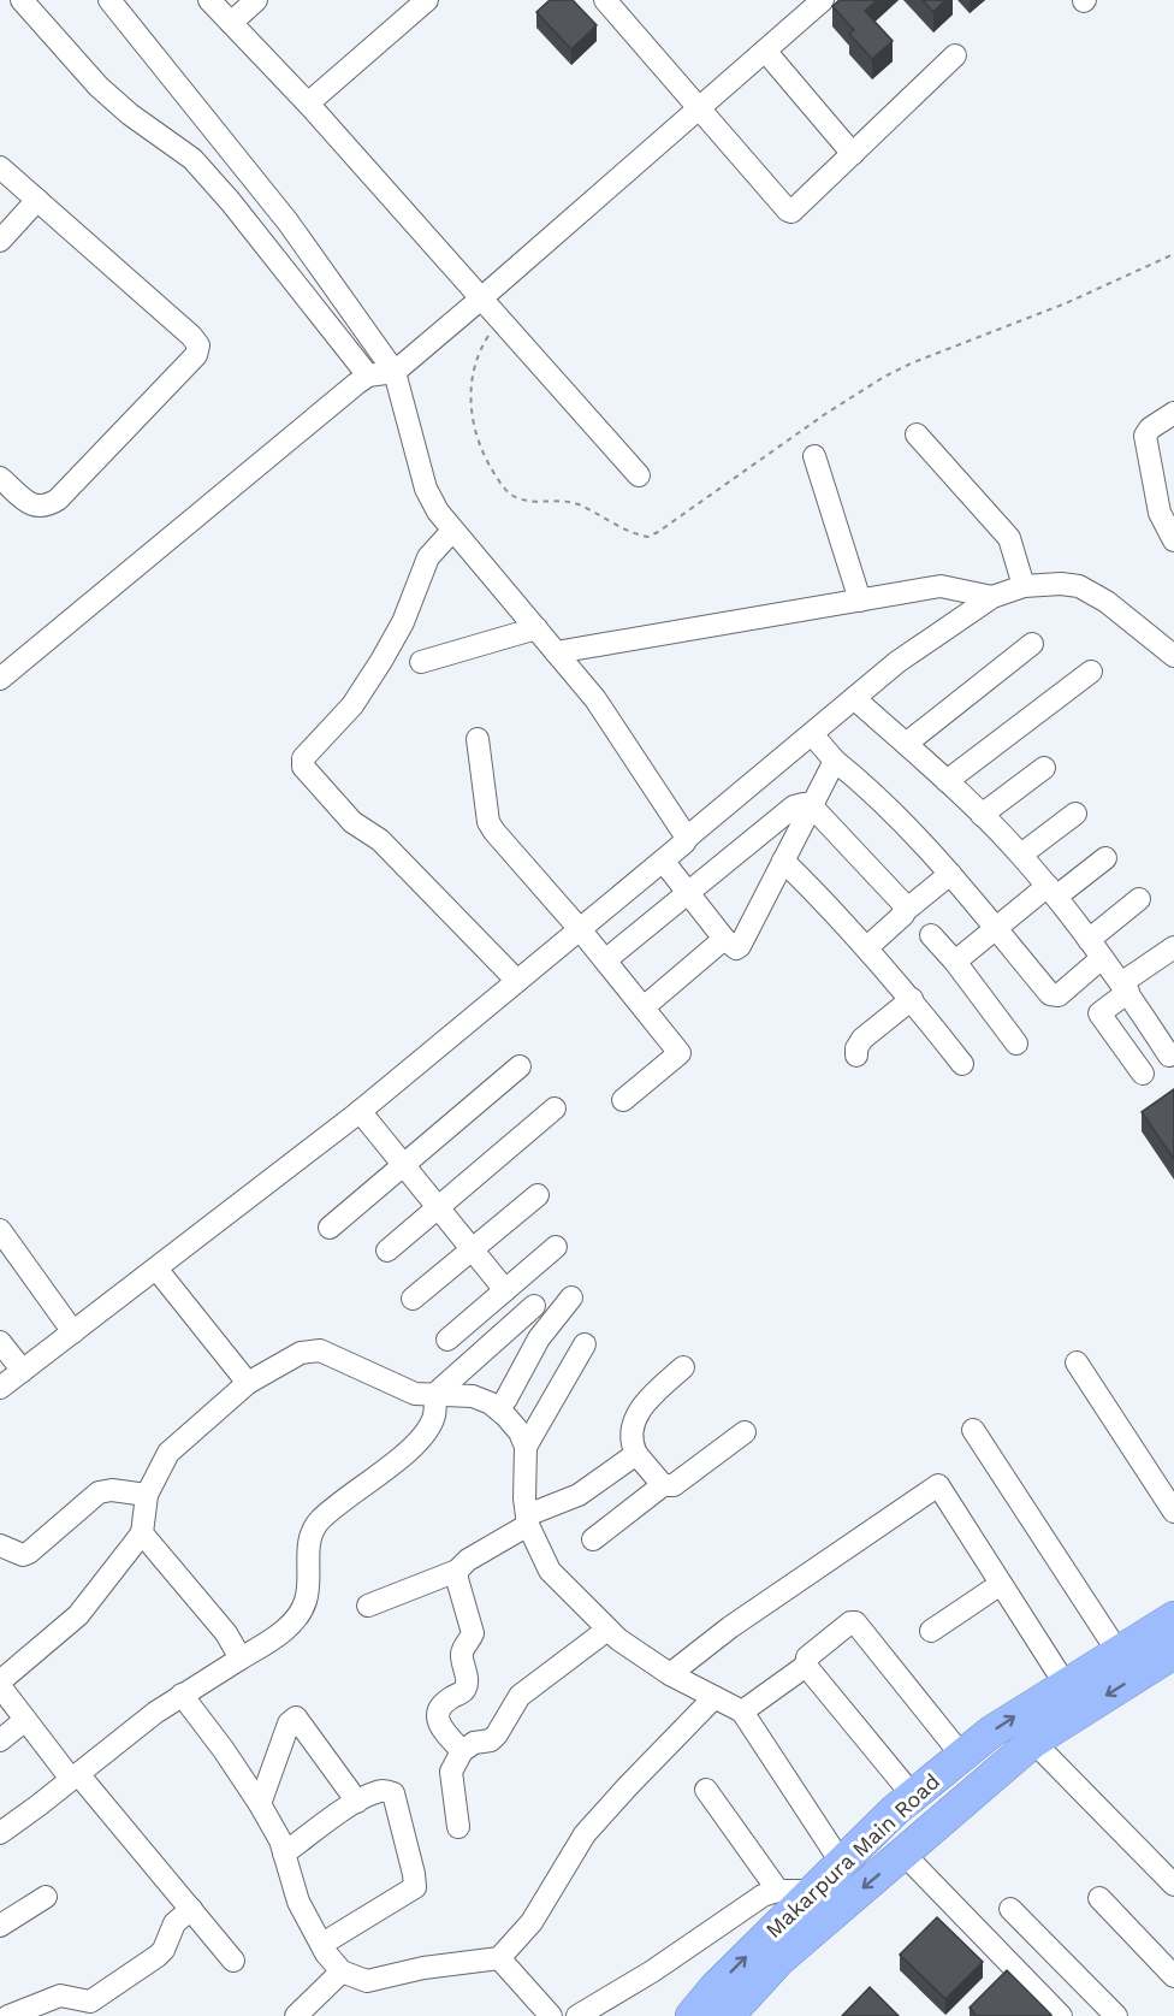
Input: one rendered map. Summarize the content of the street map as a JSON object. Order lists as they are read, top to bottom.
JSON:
{
  "streets": {
    "highway": ["Makarpura Main Road"]
  }
}
